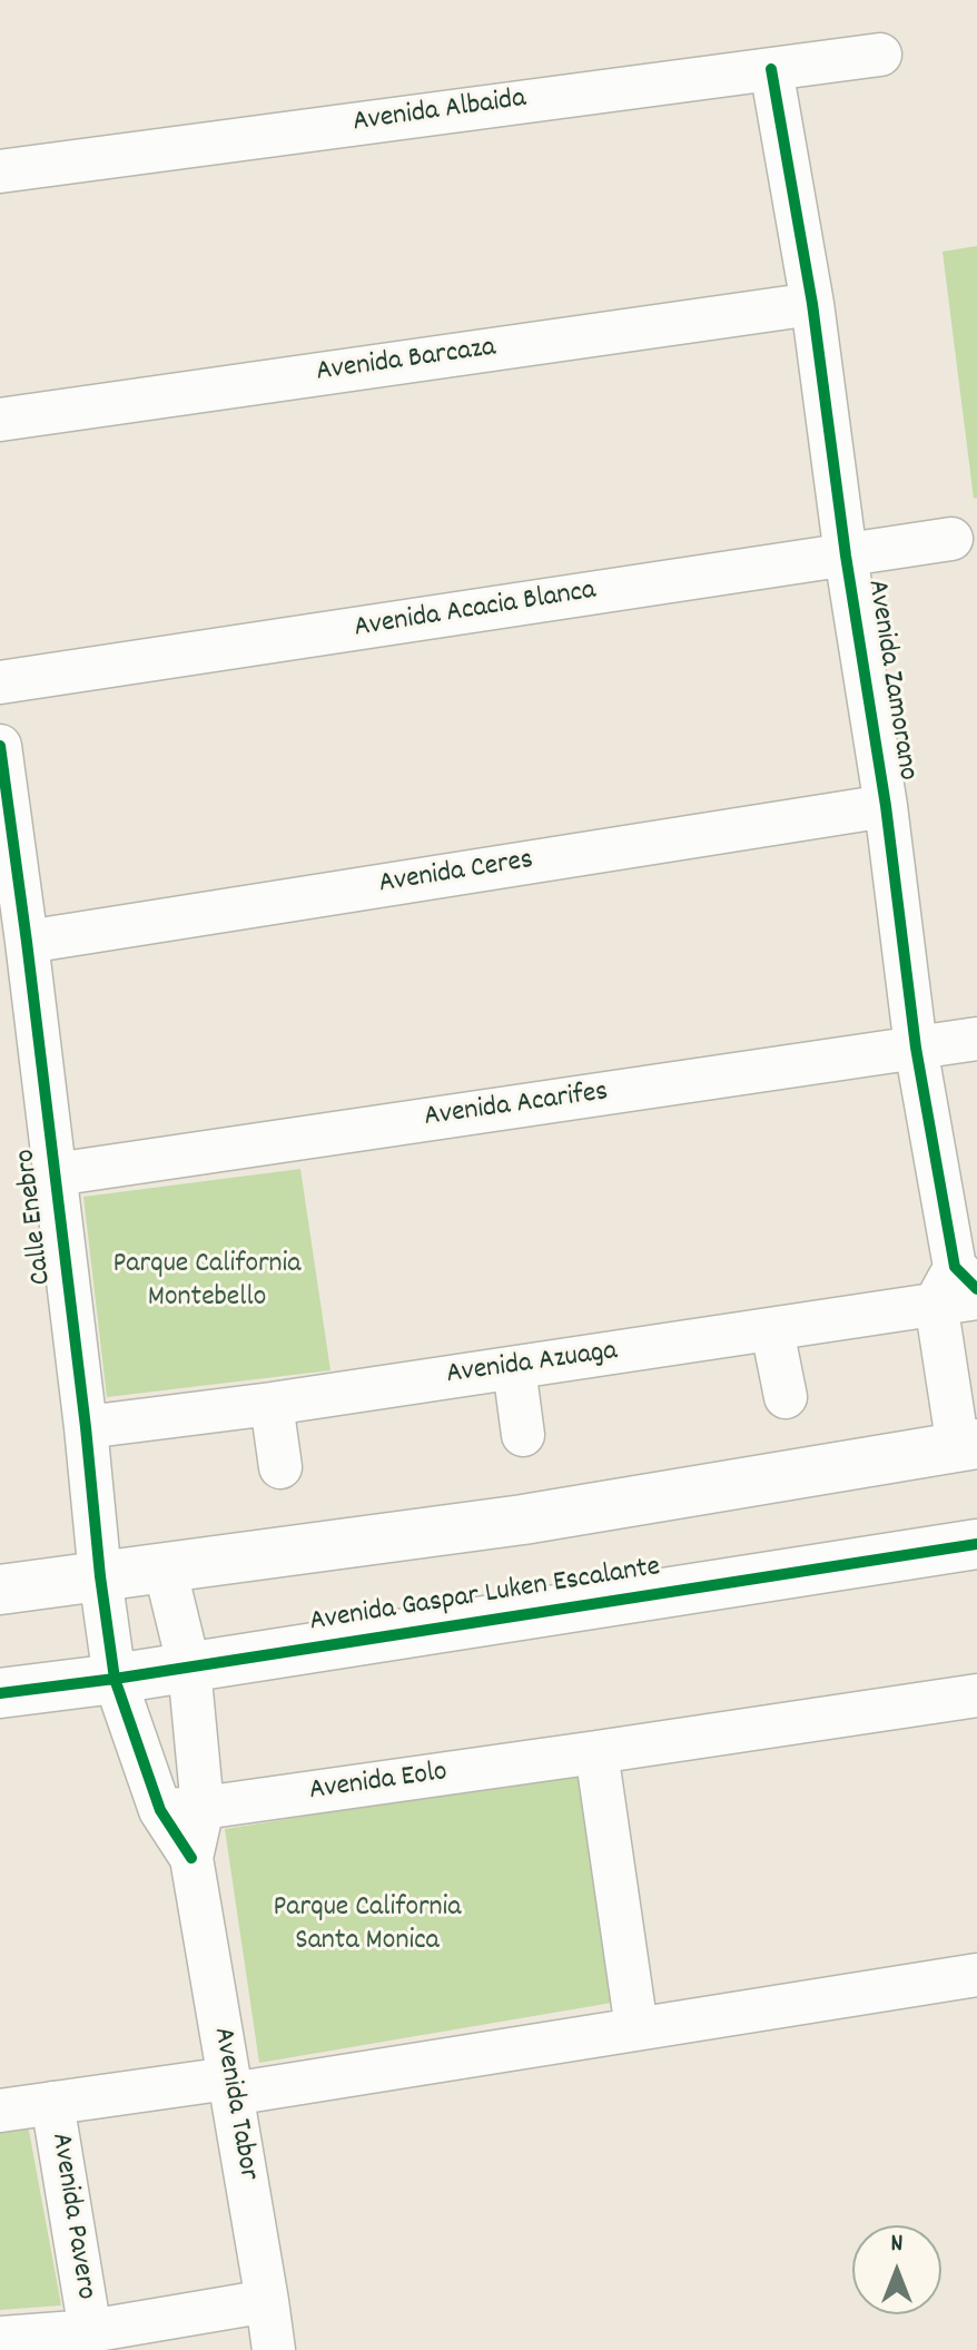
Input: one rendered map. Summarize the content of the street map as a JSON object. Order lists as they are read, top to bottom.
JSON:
{
  "streets": {
    "street": [
      "Avenida Albaida",
      "Avenida Barcaza",
      "Avenida Acacia Blanca",
      "Avenida Zamorano",
      "Avenida Ceres",
      "Avenida Acarifes",
      "Calle Enebro",
      "Avenida Azuaga",
      "Avenida Gaspar Luken Escalante",
      "Avenida Eolo",
      "Avenida Tabor",
      "Avenida Pavero"
    ]
  },
  "crossings": [
    ["Avenida Albaida", "Avenida Zamorano"],
    ["Avenida Barcaza", "Avenida Zamorano"],
    ["Avenida Acacia Blanca", "Avenida Zamorano"],
    ["Avenida Zamorano", "Avenida Ceres"],
    ["Avenida Zamorano", "Avenida Acarifes"],
    ["Avenida Zamorano", "Avenida Azuaga"],
    ["Avenida Ceres", "Calle Enebro"],
    ["Avenida Acarifes", "Calle Enebro"],
    ["Calle Enebro", "Avenida Azuaga"],
    ["Calle Enebro", "Avenida Tabor"],
    ["Avenida Gaspar Luken Escalante", "Avenida Tabor"],
    ["Avenida Eolo", "Avenida Tabor"]
  ],
  "parks": ["Parque California Montebello", "Parque California Santa Monica"],
  "north": "top"
}
